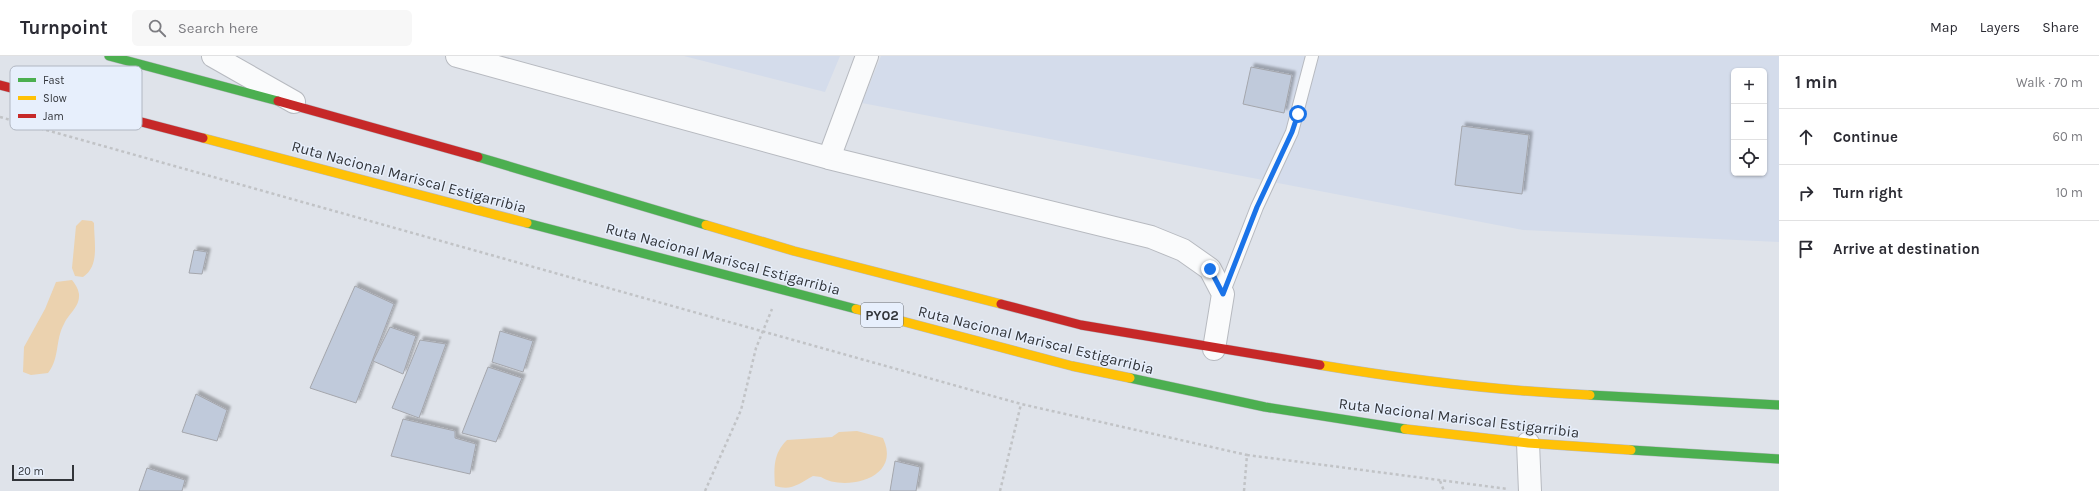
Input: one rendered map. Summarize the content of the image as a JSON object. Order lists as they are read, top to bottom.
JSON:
{
  "streets": {
    "highway": ["Ruta Nacional Mariscal Estigarribia", "PY02"]
  },
  "legend": ["Fast", "Slow", "Jam"],
  "scale_bar": "20 m",
  "page": {
    "header": "Turnpoint",
    "search": "Search here",
    "nav": ["Map", "Layers", "Share"],
    "heading": ["1 min", "Walk · 70 m"],
    "map_buttons": ["+", "−"],
    "list": [
      ["Continue", "60 m"],
      ["Turn right", "10 m"],
      "Arrive at destination"
    ],
    "scale": "20 m"
  }
}
